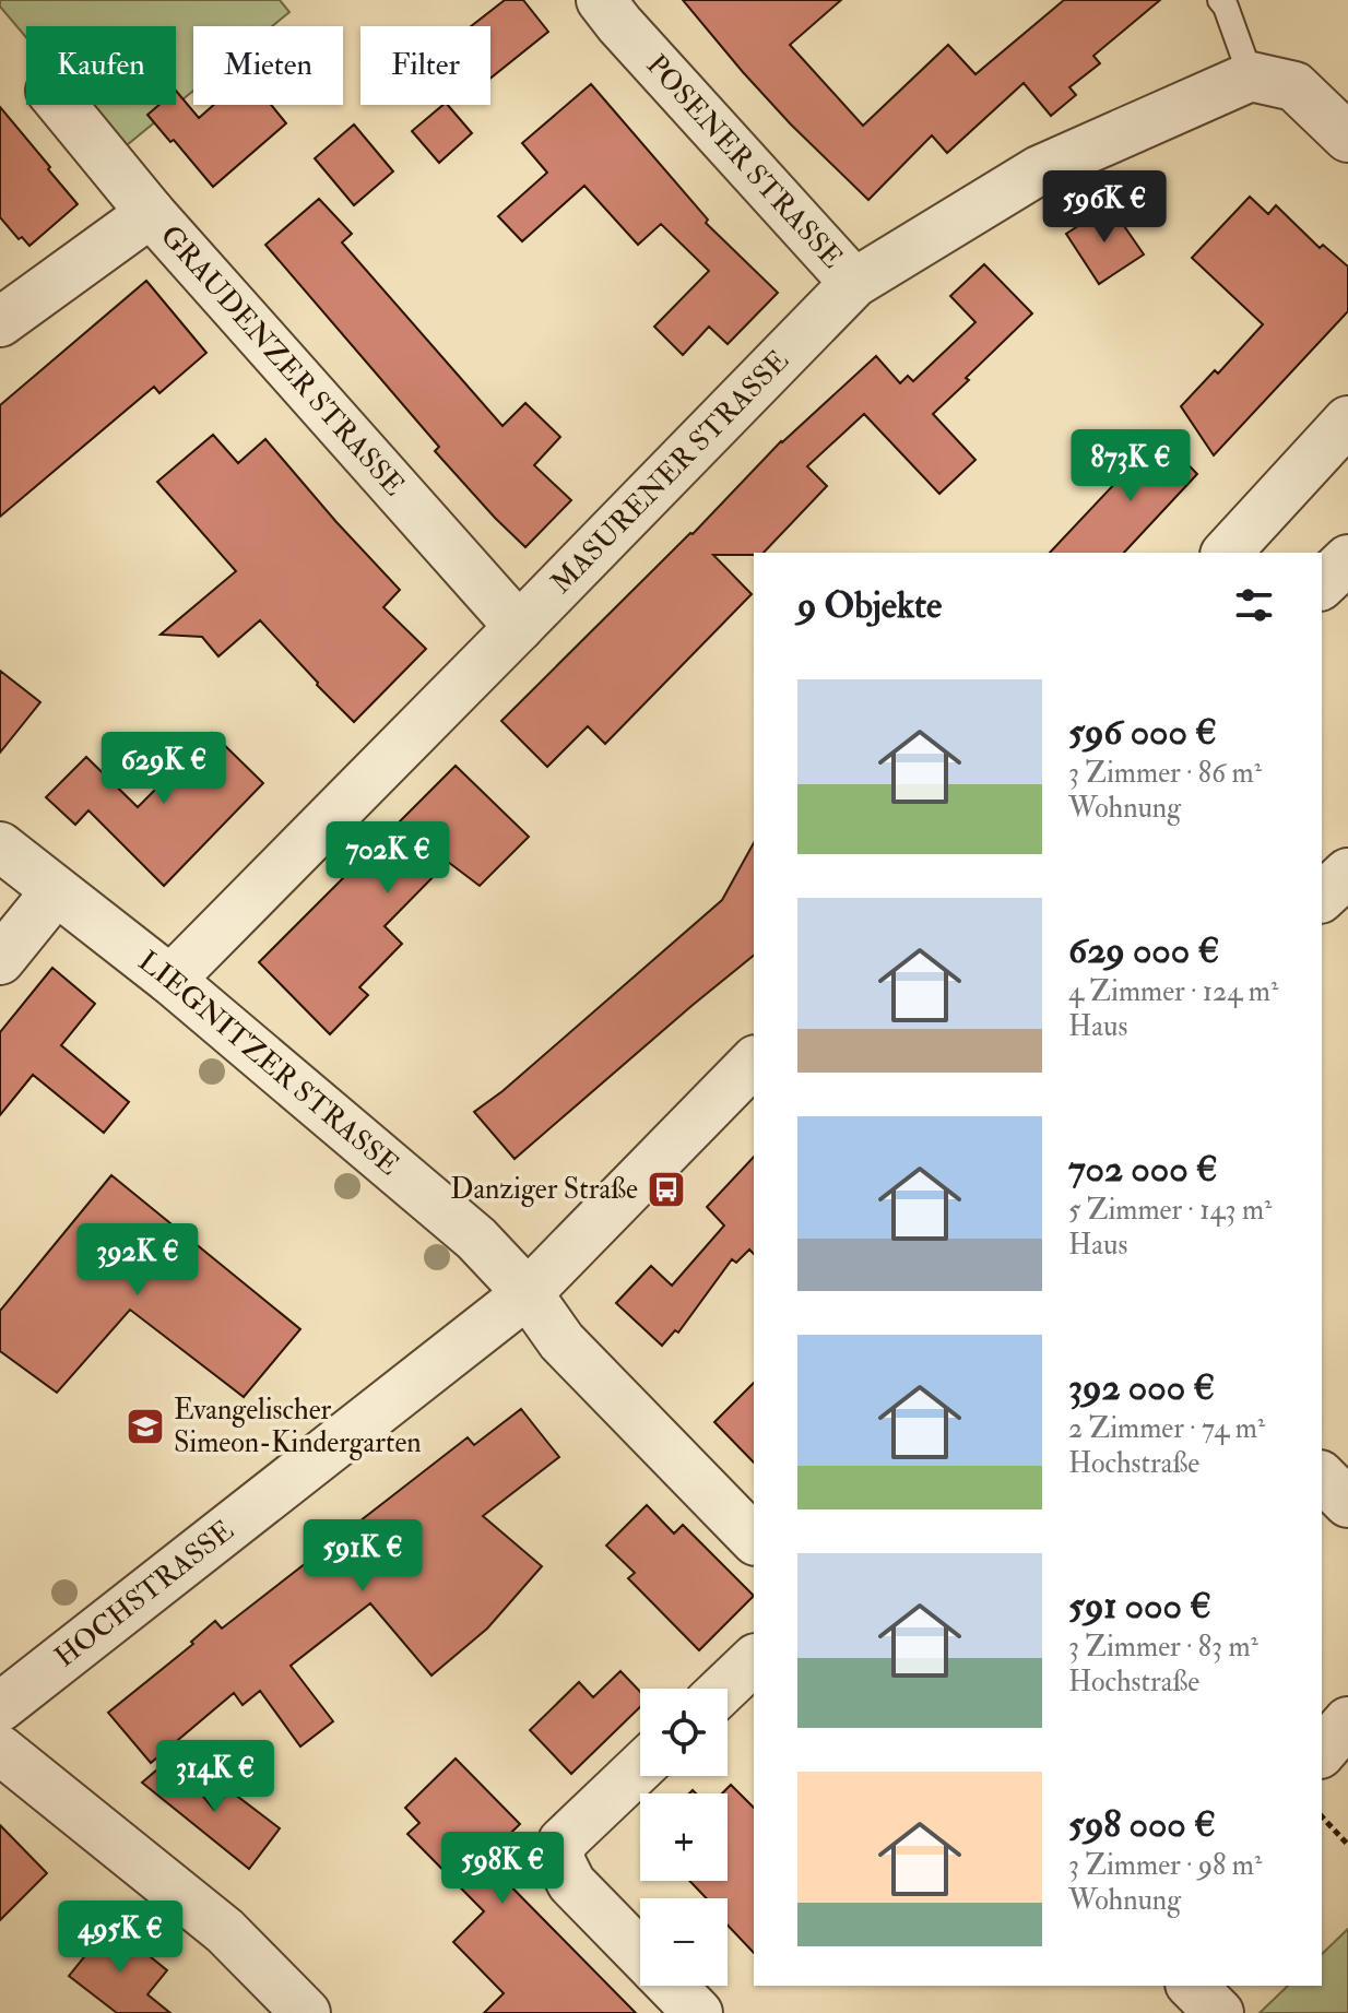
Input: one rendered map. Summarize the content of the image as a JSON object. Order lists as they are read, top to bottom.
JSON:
{
  "streets": {
    "street": [
      "POSENER STRASSE",
      "GRAUDENZER STRASSE",
      "MASURENER STRASSE",
      "LIEGNITZER STRASSE",
      "HOCHSTRASSE"
    ]
  },
  "crossings": [
    ["POSENER STRASSE", "MASURENER STRASSE"],
    ["GRAUDENZER STRASSE", "MASURENER STRASSE"],
    ["MASURENER STRASSE", "LIEGNITZER STRASSE"],
    ["LIEGNITZER STRASSE", "HOCHSTRASSE"]
  ],
  "places": {
    "bus stop": ["Danziger Straße"],
    "school or university": ["Evangelischer Simeon-Kindergarten"]
  },
  "page": {
    "chip": ["Kaufen", "Mieten", "Filter"],
    "price": [
      "596K €",
      "873K €",
      "629K €",
      "702K €",
      "392K €",
      "591K €",
      "314K €",
      "598K €",
      "495K €"
    ],
    "heading": "9 Objekte",
    "list": [
      {
        "name": "596 000 €",
        "note": "3 Zimmer · 86 m² · Wohnung"
      },
      {
        "name": "629 000 €",
        "note": "4 Zimmer · 124 m² · Haus"
      },
      {
        "name": "702 000 €",
        "note": "5 Zimmer · 143 m² · Haus"
      },
      {
        "name": "392 000 €",
        "note": "2 Zimmer · 74 m² · Hochstraße"
      },
      {
        "name": "591 000 €",
        "note": "3 Zimmer · 83 m² · Hochstraße"
      },
      {
        "name": "598 000 €",
        "note": "3 Zimmer · 98 m² · Wohnung"
      }
    ],
    "map_buttons": ["+", "−"]
  }
}
